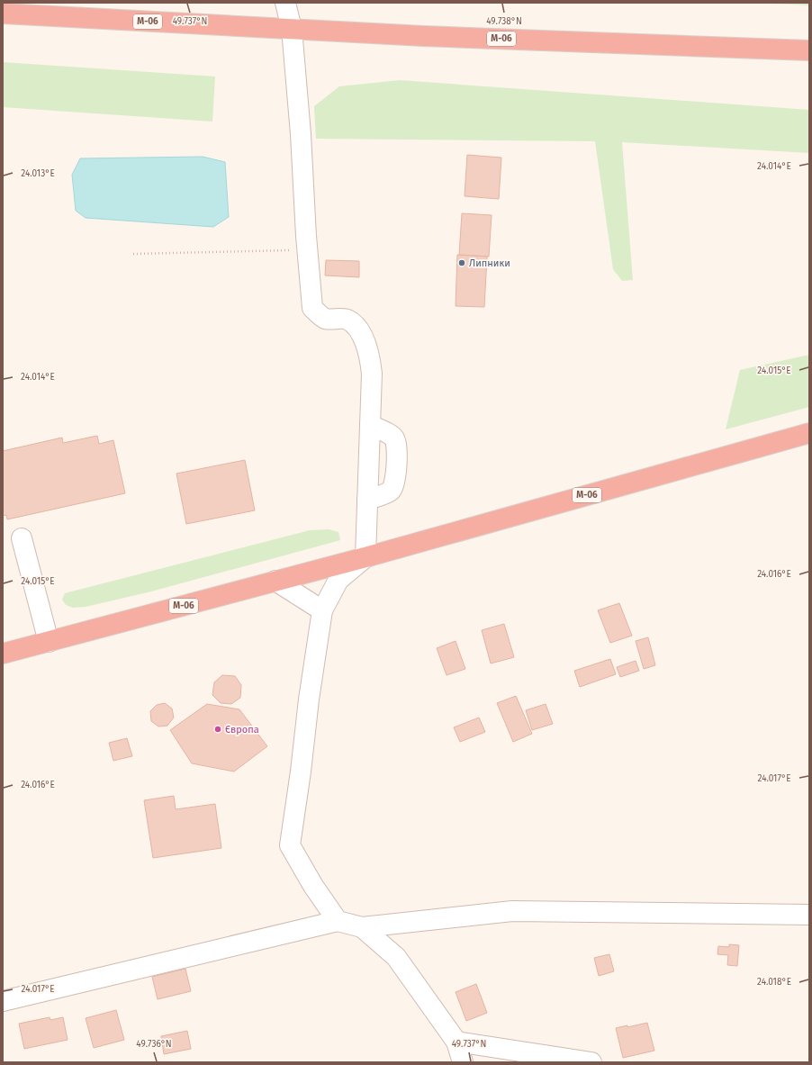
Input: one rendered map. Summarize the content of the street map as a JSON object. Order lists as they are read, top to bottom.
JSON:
{
  "streets": {
    "highway": ["М-06"]
  },
  "places": ["Липники", "Європа"],
  "coordinates": [
    "49.737°N",
    "49.738°N",
    "24.014°E",
    "24.013°E",
    "24.015°E",
    "24.016°E",
    "24.017°E",
    "24.018°E",
    "49.736°N"
  ]
}
